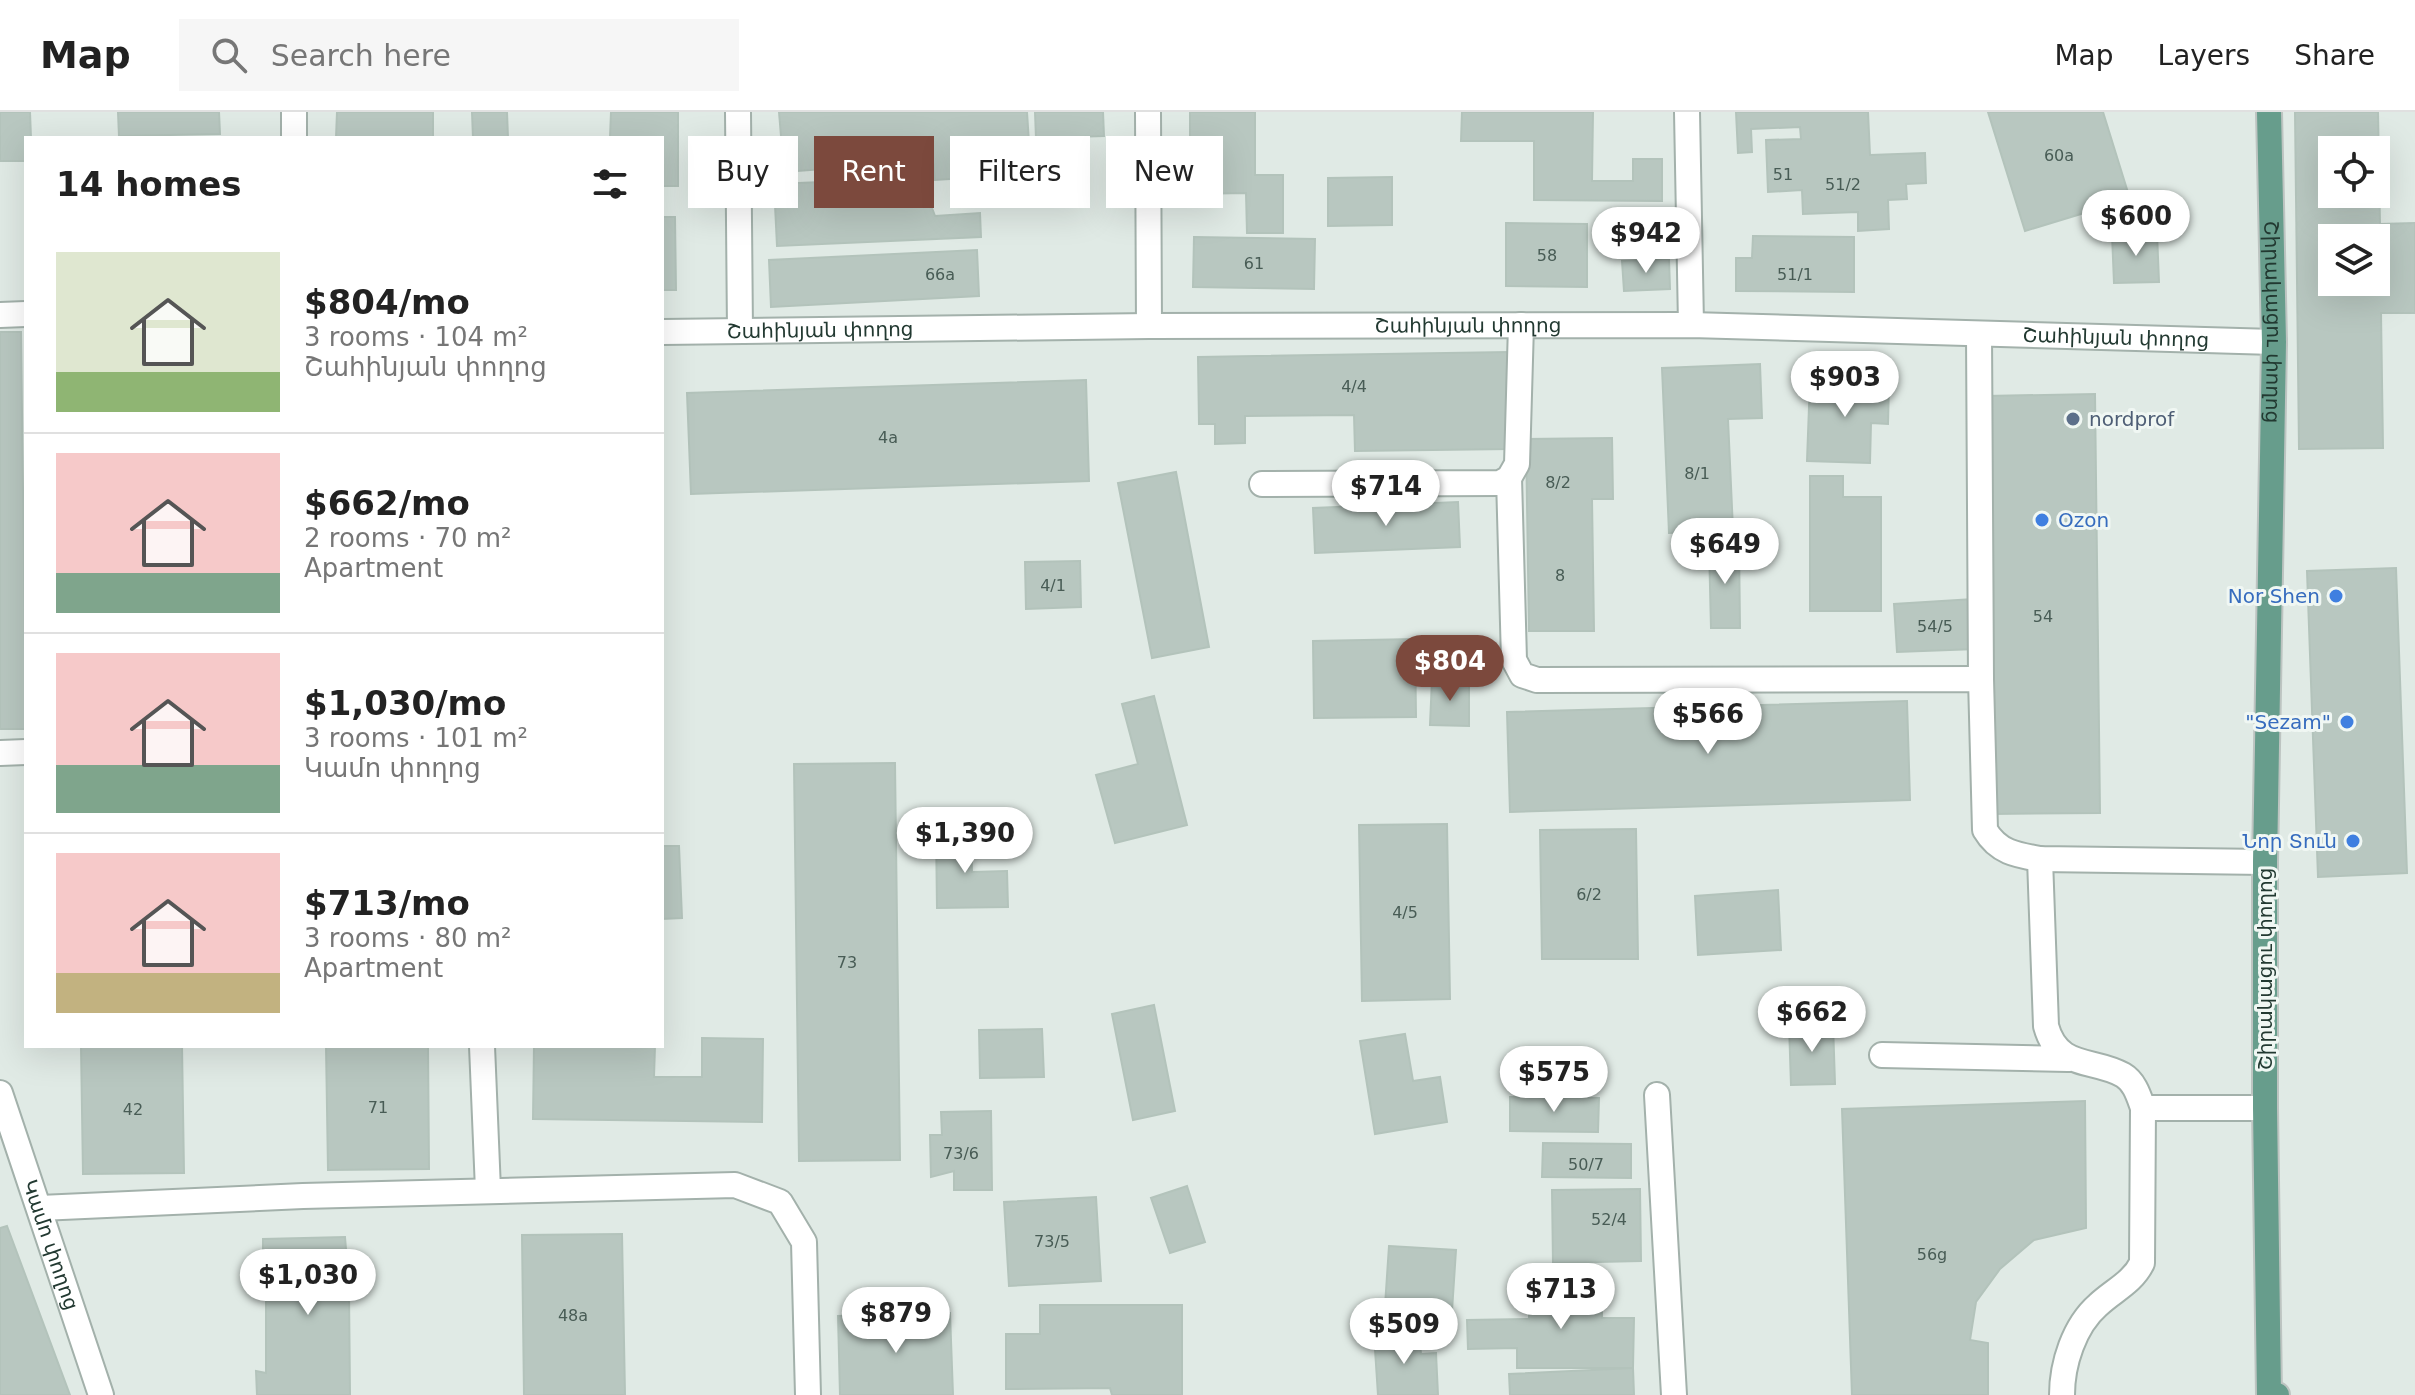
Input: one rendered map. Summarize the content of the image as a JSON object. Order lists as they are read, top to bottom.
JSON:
{
  "streets": {
    "main road": ["Շիրակացու փողոց"],
    "street": ["Շահինյան փողոց", "Կամո փողոց"]
  },
  "crossings": [
    ["Շիրակացու փողոց", "Շահինյան փողոց"]
  ],
  "places": [
    "nordprof",
    "Ozon",
    "Nor Shen",
    "\"Sezam\"",
    "Նոր Տուն"
  ],
  "house_numbers": [
    "60a",
    "51",
    "51/2",
    "58",
    "61",
    "66a",
    "51/1",
    "4/4",
    "4a",
    "8/1",
    "8/2",
    "8",
    "4/1",
    "54",
    "54/5",
    "6/2",
    "4/5",
    "73",
    "71",
    "42",
    "73/6",
    "50/7",
    "52/4",
    "73/5",
    "56g",
    "48a"
  ],
  "page": {
    "header": "Map",
    "search": "Search here",
    "nav": ["Map", "Layers", "Share"],
    "chip": [
      "Buy",
      "Rent",
      "Filters",
      "New"
    ],
    "heading": "14 homes",
    "price": [
      "$600",
      "$942",
      "$903",
      "$714",
      "$649",
      "$804",
      "$566",
      "$1,390",
      "$662",
      "$575",
      "$1,030",
      "$713",
      "$879",
      "$509"
    ],
    "list": [
      {
        "name": "$804/mo",
        "note": "3 rooms · 104 m² · Շահինյան փողոց"
      },
      {
        "name": "$662/mo",
        "note": "2 rooms · 70 m² · Apartment"
      },
      {
        "name": "$1,030/mo",
        "note": "3 rooms · 101 m² · Կամո փողոց"
      },
      {
        "name": "$713/mo",
        "note": "3 rooms · 80 m² · Apartment"
      }
    ]
  }
}
